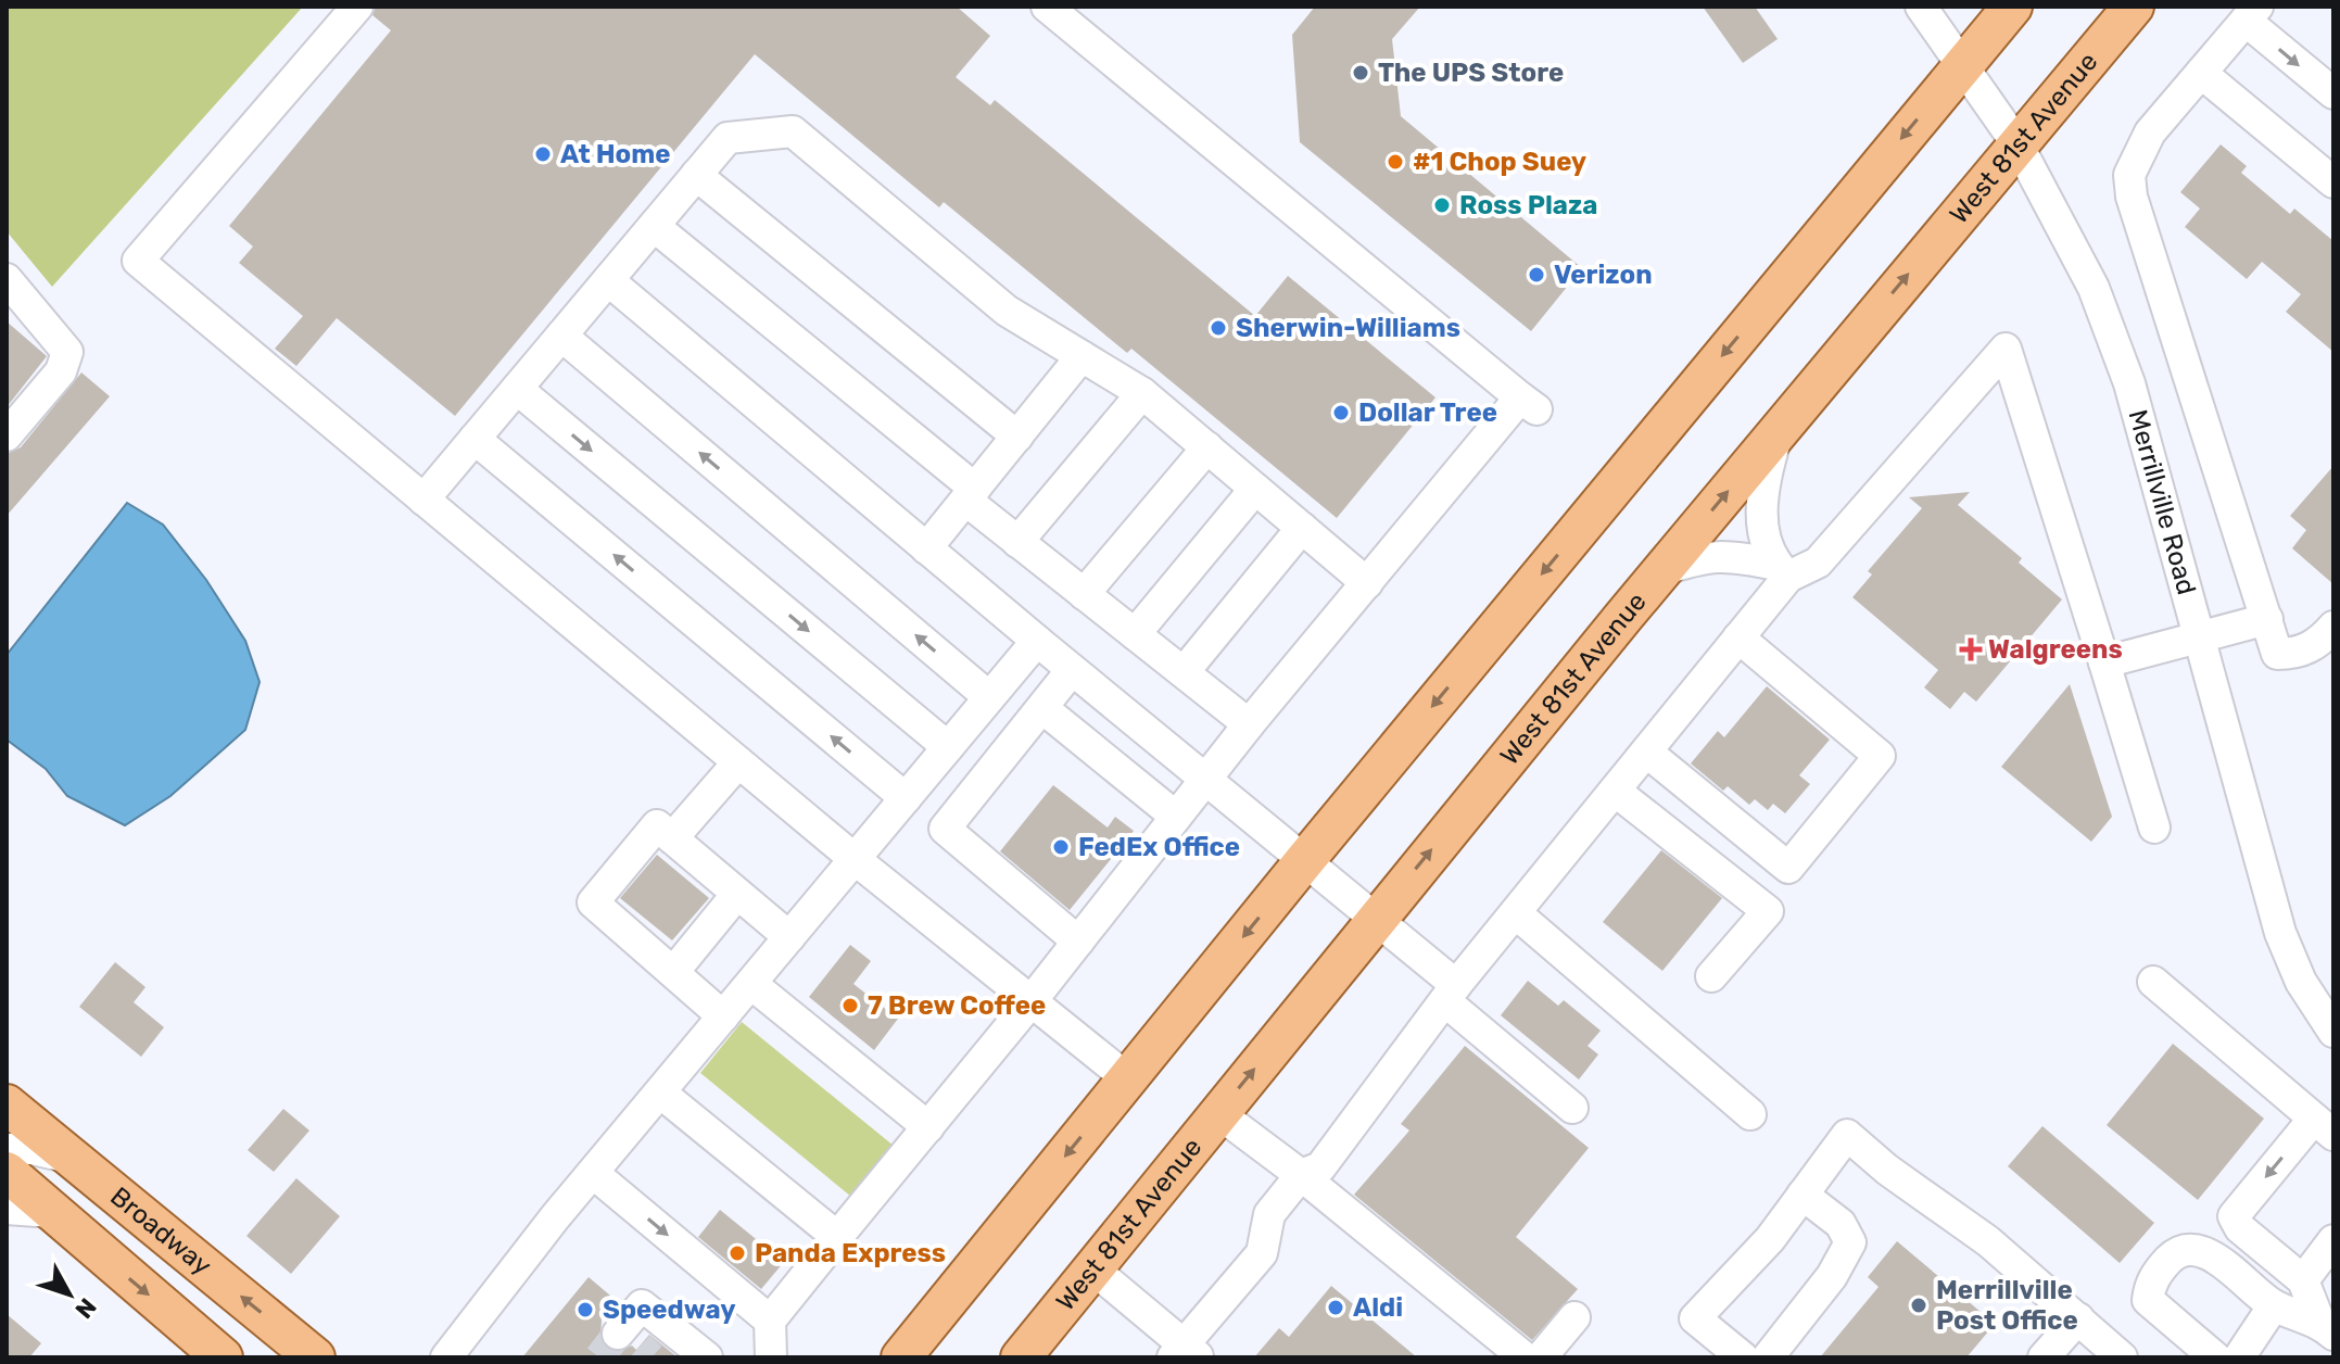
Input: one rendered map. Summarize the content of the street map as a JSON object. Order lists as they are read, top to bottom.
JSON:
{
  "streets": {
    "main road": ["West 81st Avenue", "Broadway"],
    "street": ["Merrillville Road"]
  },
  "crossings": [
    ["West 81st Avenue", "Merrillville Road"]
  ],
  "places": {
    "other": [
      "The UPS Store",
      "At Home",
      "#1 Chop Suey",
      "Ross Plaza",
      "Verizon",
      "Sherwin-Williams",
      "Dollar Tree",
      "FedEx Office",
      "7 Brew Coffee",
      "Panda Express",
      "Merrillville Post Office",
      "Aldi",
      "Speedway"
    ],
    "health": ["Walgreens"]
  },
  "north": "bottom right"
}
